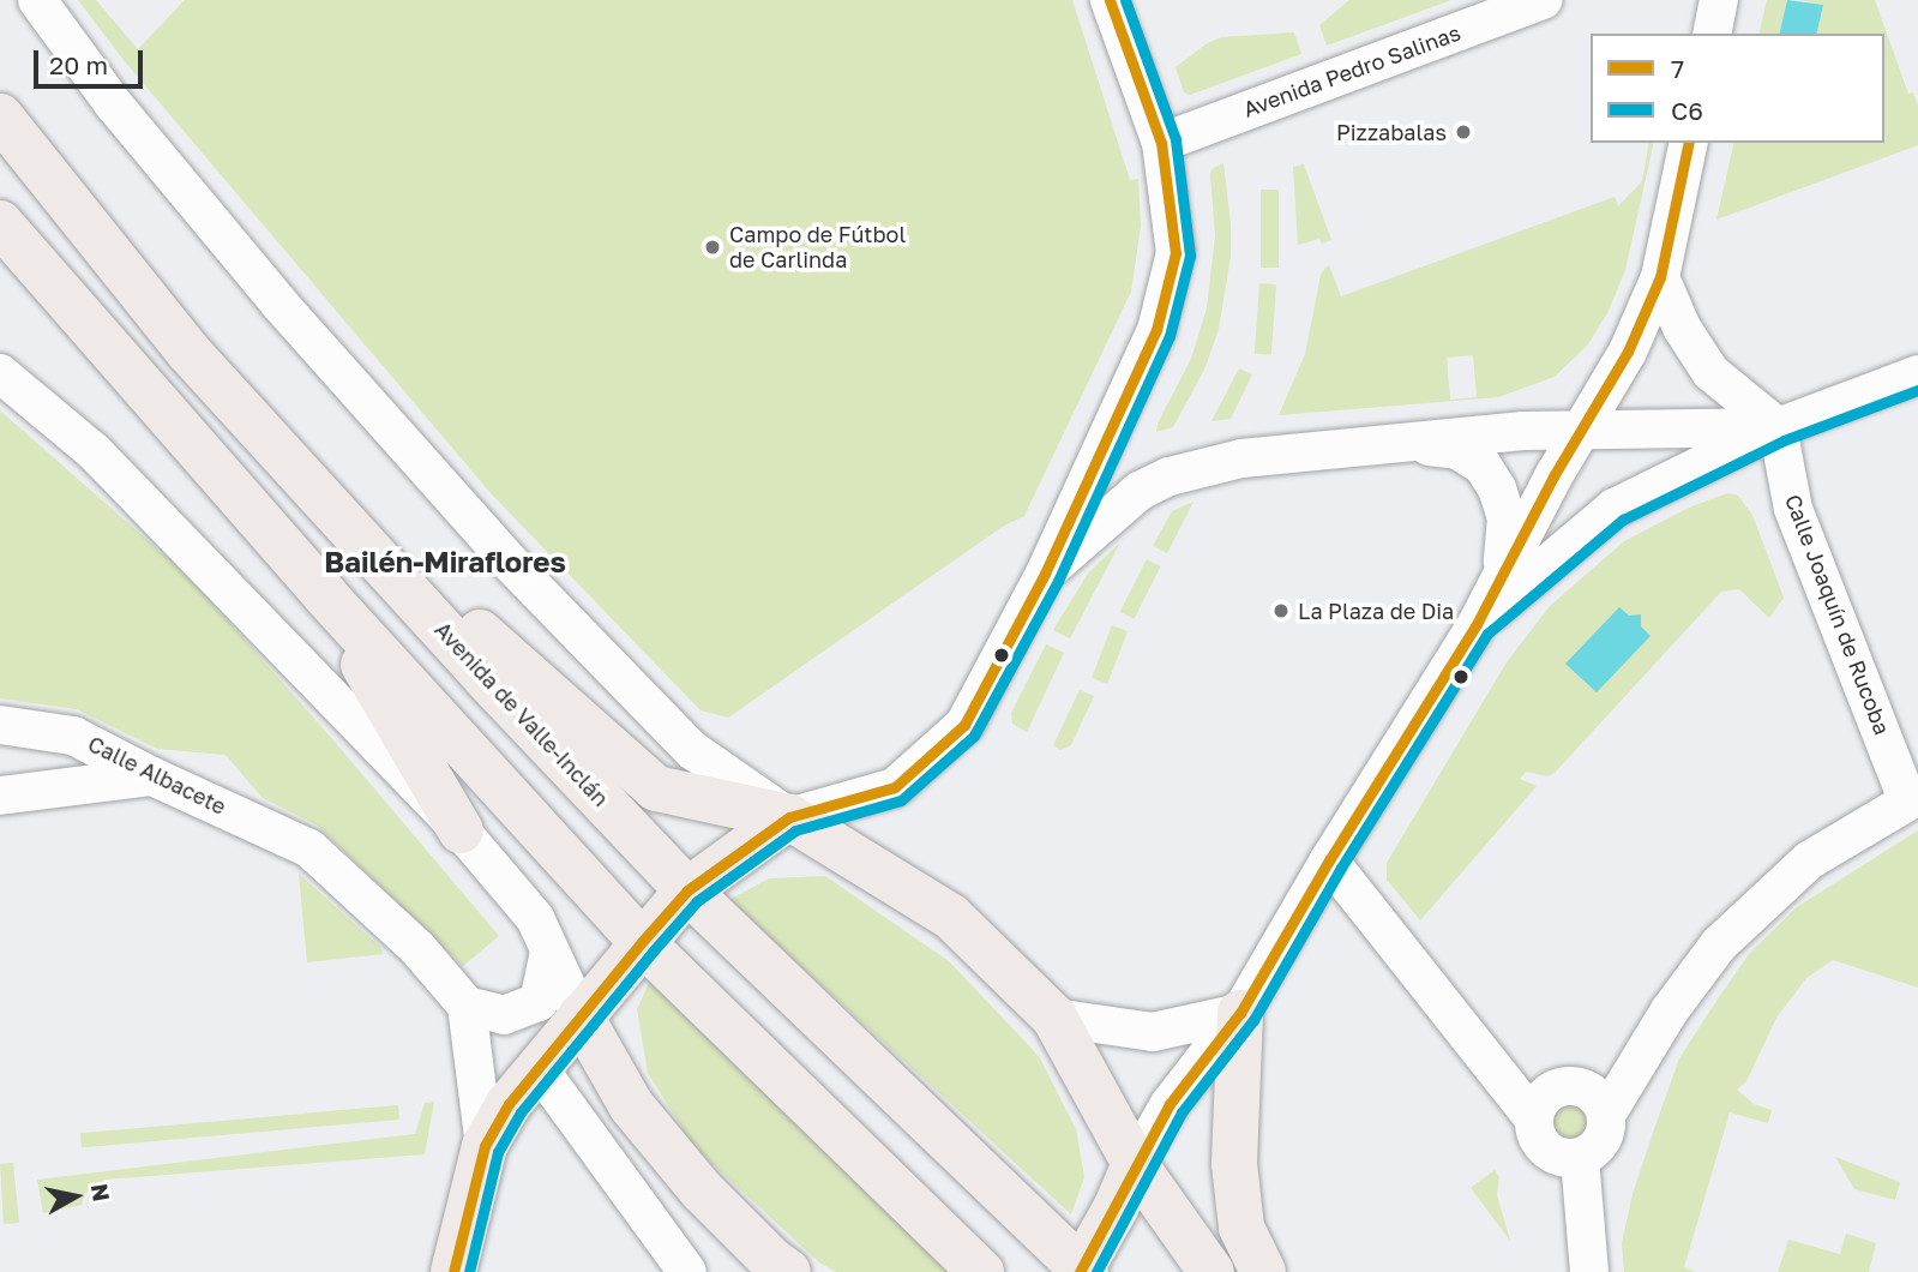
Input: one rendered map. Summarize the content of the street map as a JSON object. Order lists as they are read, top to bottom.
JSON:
{
  "streets": {
    "main road": ["Avenida de Valle-Inclán"],
    "street": ["Avenida Pedro Salinas", "Calle Joaquín de Rucoba", "Calle Albacete"]
  },
  "districts": ["Bailén-Miraflores"],
  "places": ["Pizzabalas", "Campo de Fútbol de Carlinda", "La Plaza de Dia"],
  "lines": ["transit line 7", "transit line C6"],
  "legend": ["7", "C6"],
  "scale_bar": "20 m",
  "north": "right"
}
